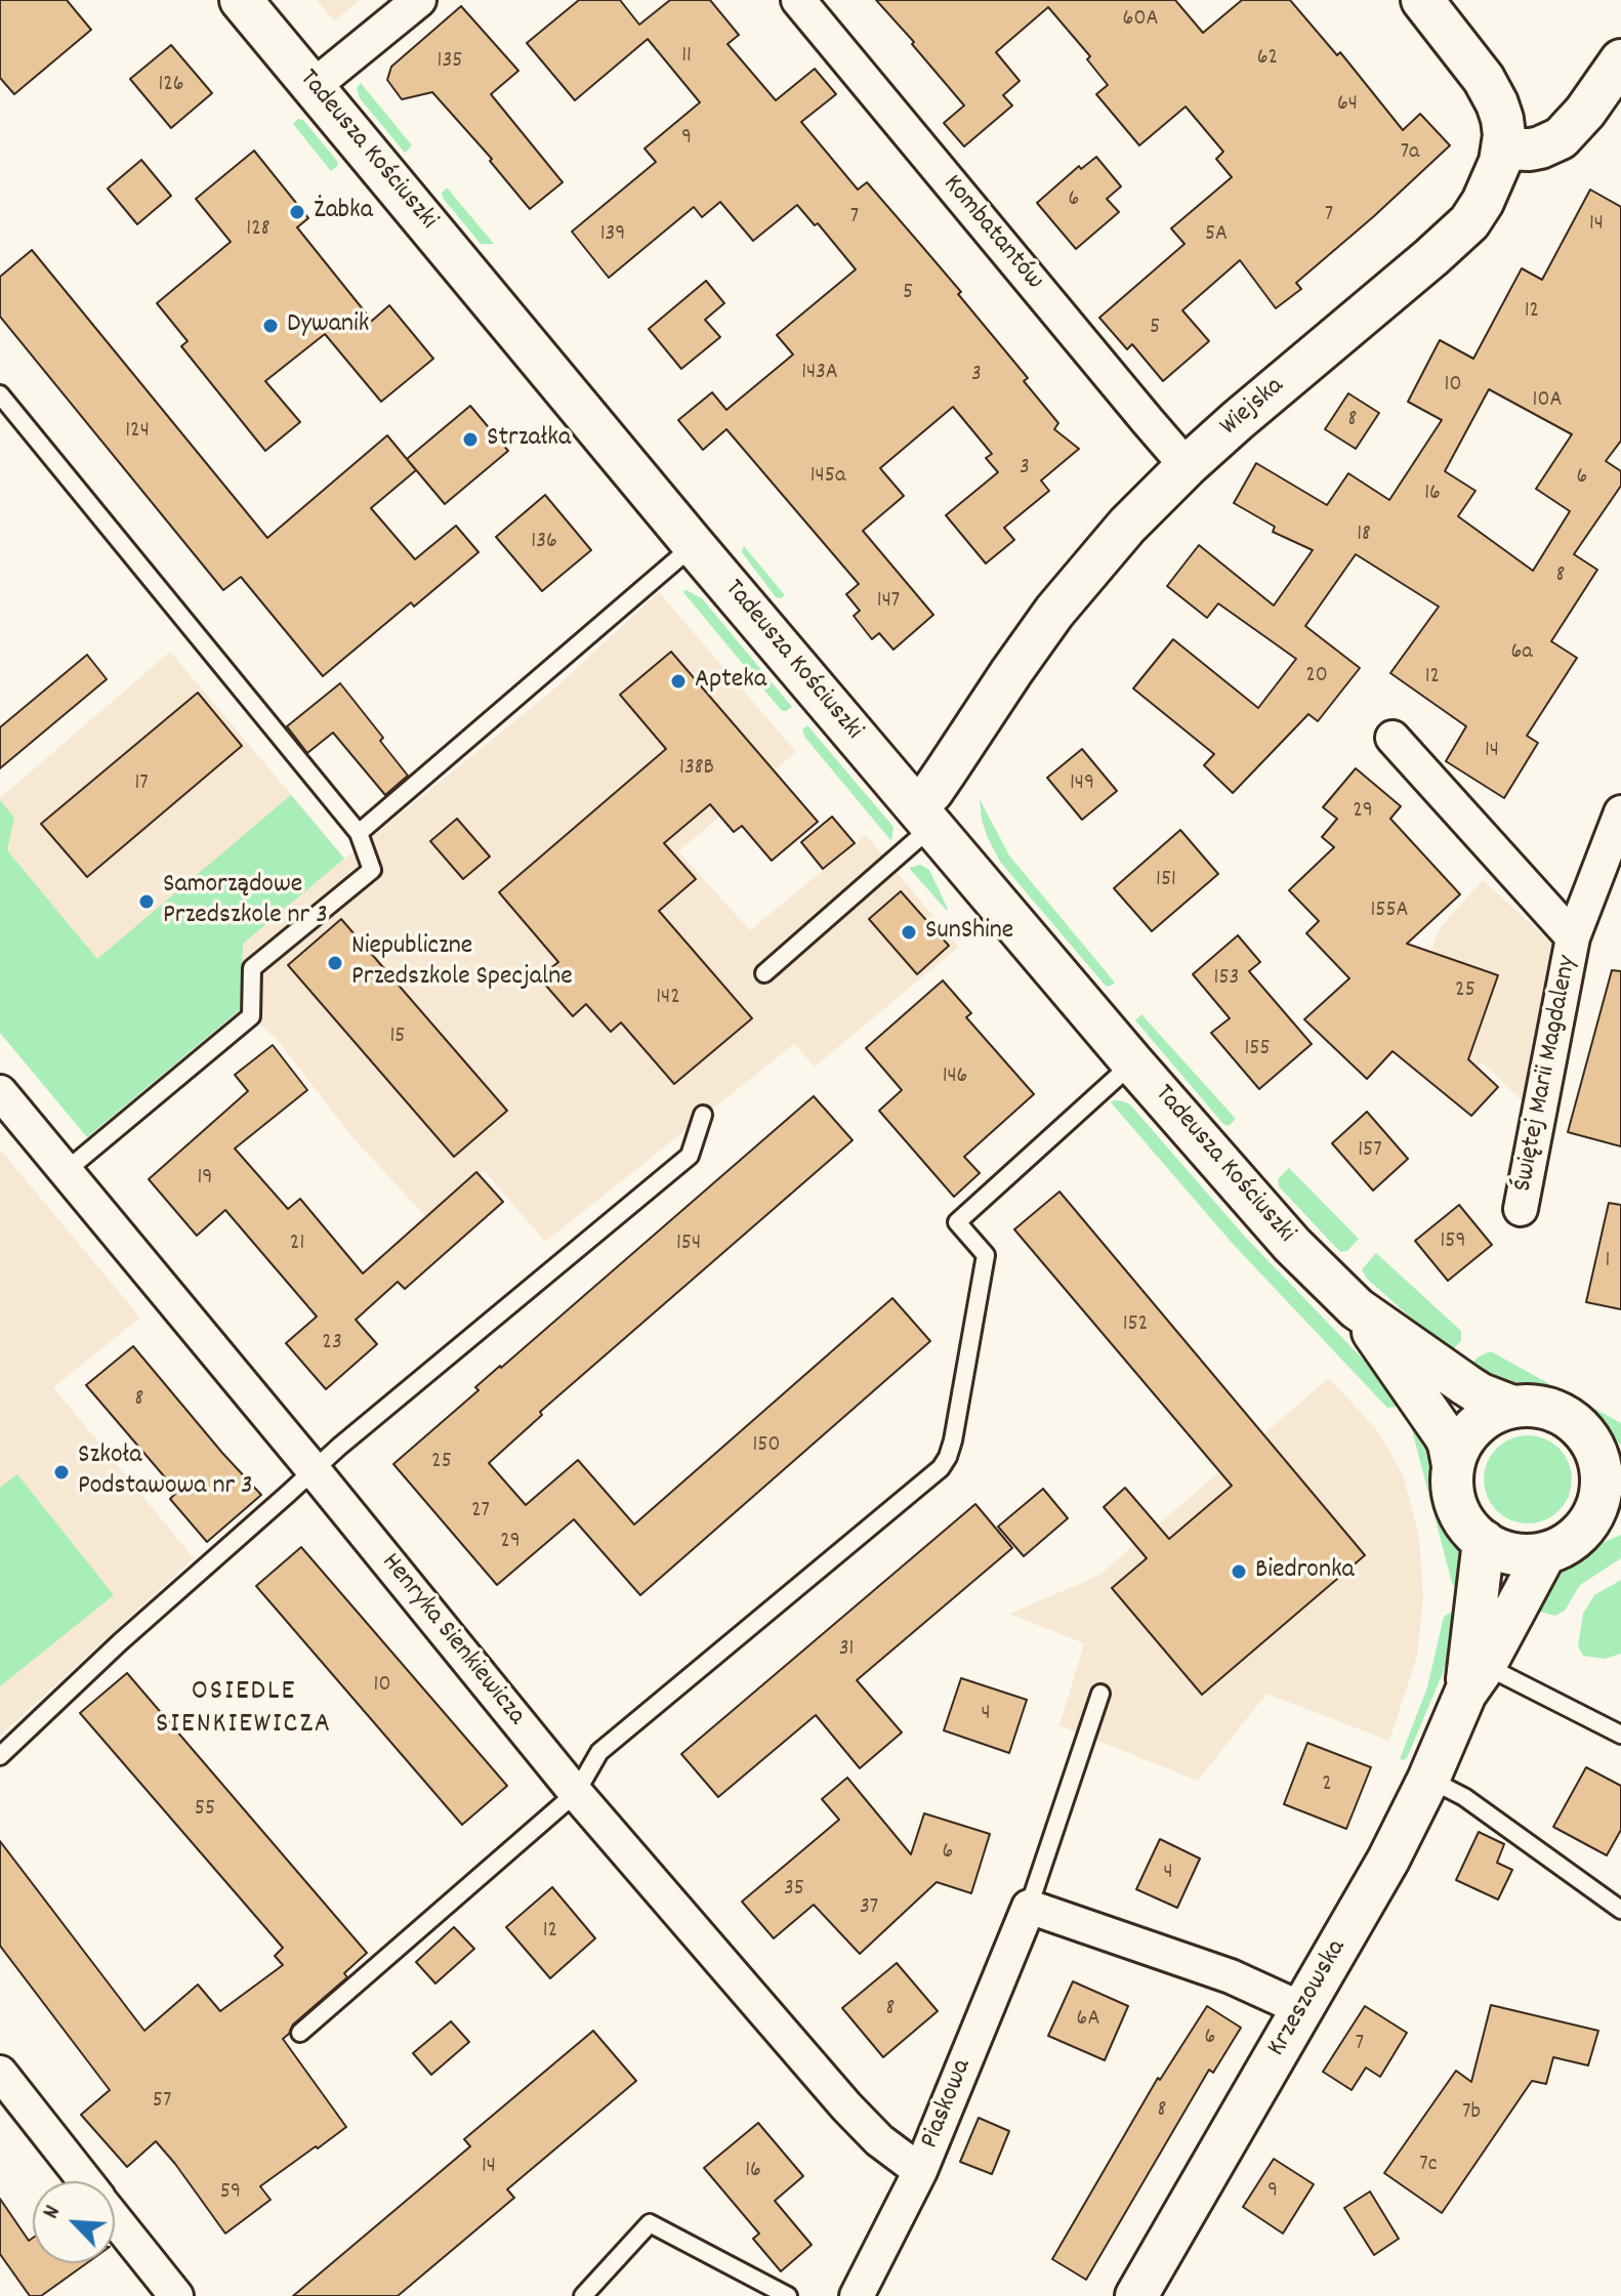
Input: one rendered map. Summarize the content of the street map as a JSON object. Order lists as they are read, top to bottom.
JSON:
{
  "streets": {
    "street": [
      "Tadeusza Kościuszki",
      "Kombatantów",
      "Wiejska",
      "Świętej Marii Magdaleny",
      "Henryka Sienkiewicza",
      "Krzeszowska",
      "Piaskowa"
    ]
  },
  "crossings": [
    ["Tadeusza Kościuszki", "Wiejska"],
    ["Tadeusza Kościuszki", "Krzeszowska"],
    ["Kombatantów", "Wiejska"],
    ["Henryka Sienkiewicza", "Piaskowa"]
  ],
  "districts": ["OSIEDLE SIENKIEWICZA"],
  "places": [
    "Żabka",
    "Dywanik",
    "Strzałka",
    "Apteka",
    "Samorządowe Przedszkole nr 3",
    "SunShine",
    "Niepubliczne Przedszkole Specjalne",
    "Szkoła Podstawowa nr 3",
    "Biedronka"
  ],
  "house_numbers": [
    "60A",
    "11",
    "62",
    "135",
    "126",
    "64",
    "9",
    "7a",
    "6",
    "7",
    "7",
    "14",
    "128",
    "139",
    "5A",
    "5",
    "12",
    "5",
    "143A",
    "3",
    "10",
    "10A",
    "8",
    "124",
    "3",
    "145a",
    "6",
    "16",
    "18",
    "136",
    "8",
    "147",
    "6a",
    "20",
    "12",
    "14",
    "138B",
    "17",
    "149",
    "29",
    "151",
    "155A",
    "153",
    "25",
    "142",
    "15",
    "155",
    "146",
    "157",
    "19",
    "159",
    "21",
    "154",
    "1",
    "152",
    "23",
    "8",
    "150",
    "25",
    "27",
    "29",
    "31",
    "10",
    "4",
    "2",
    "55",
    "6",
    "4",
    "35",
    "37",
    "12",
    "8",
    "6A",
    "6",
    "7",
    "57",
    "8",
    "7b",
    "7c",
    "14",
    "16",
    "9",
    "59"
  ],
  "north": "top left"
}
